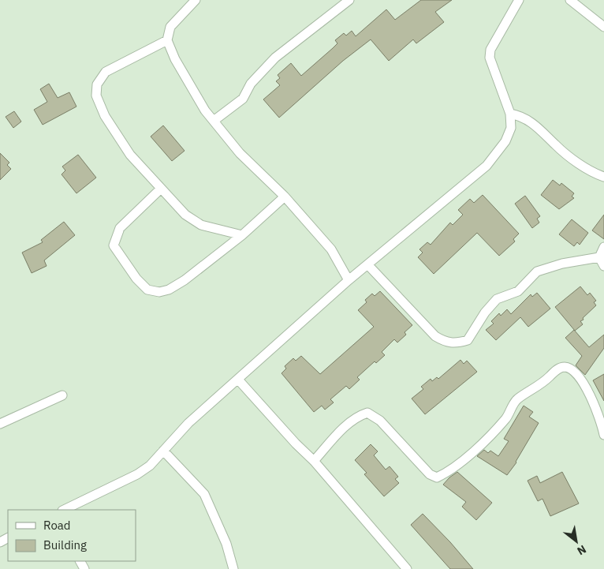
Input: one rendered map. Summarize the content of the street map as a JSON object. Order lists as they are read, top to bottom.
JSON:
{
  "legend": ["Road", "Building"],
  "north": "bottom right"
}
